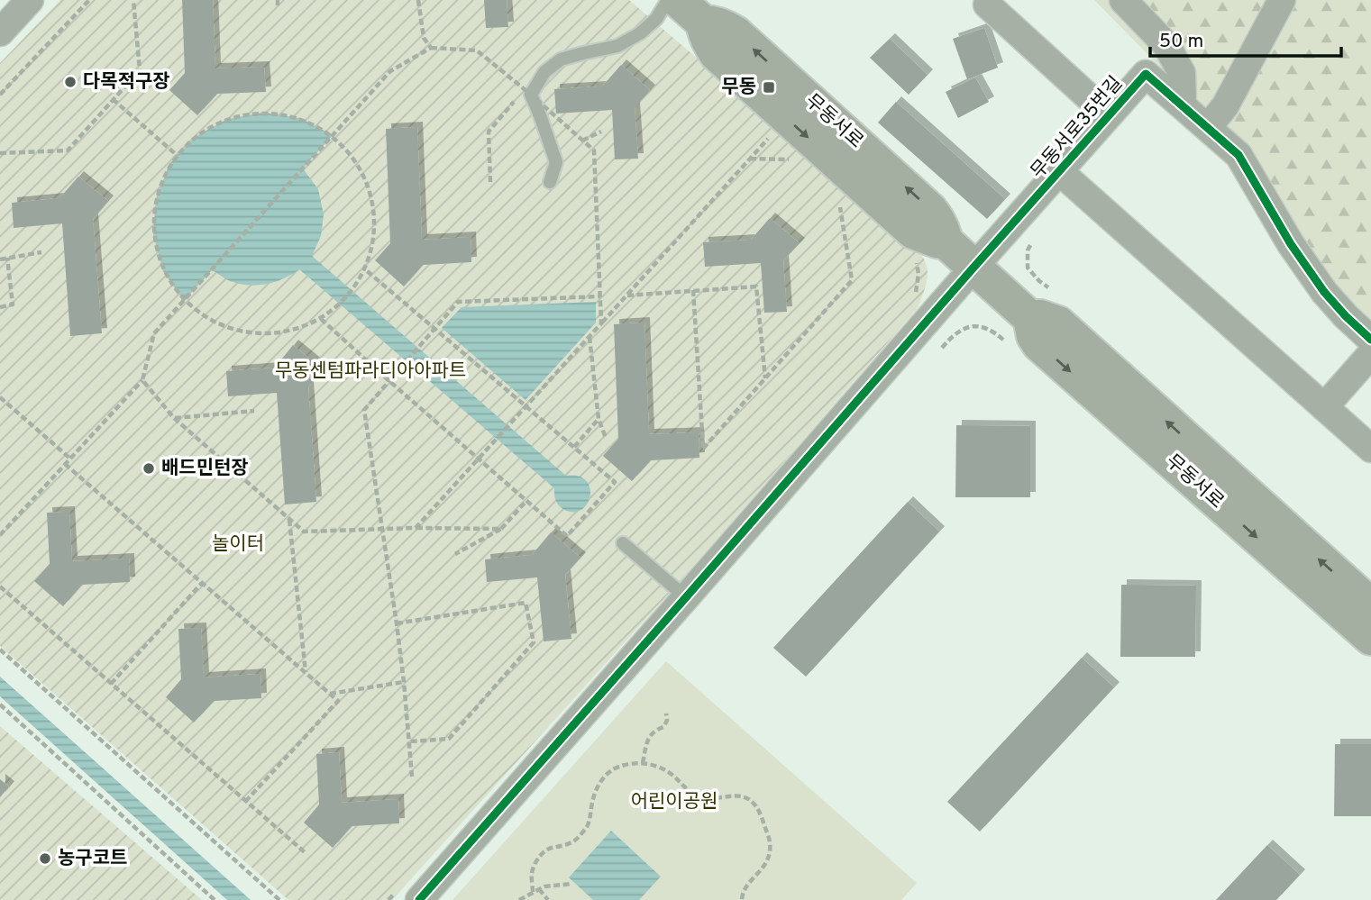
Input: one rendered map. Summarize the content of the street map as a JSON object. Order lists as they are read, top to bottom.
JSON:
{
  "streets": {
    "main road": ["무동서로"],
    "street": ["무동서로35번길"]
  },
  "crossings": [
    ["무동서로", "무동서로35번길"]
  ],
  "parks": ["무동센텀파라디아아파트", "놀이터", "어린이공원"],
  "places": {
    "other": ["다목적구장", "배드민턴장", "농구코트"],
    "transit": ["무동"]
  },
  "scale_bar": "50 m"
}
